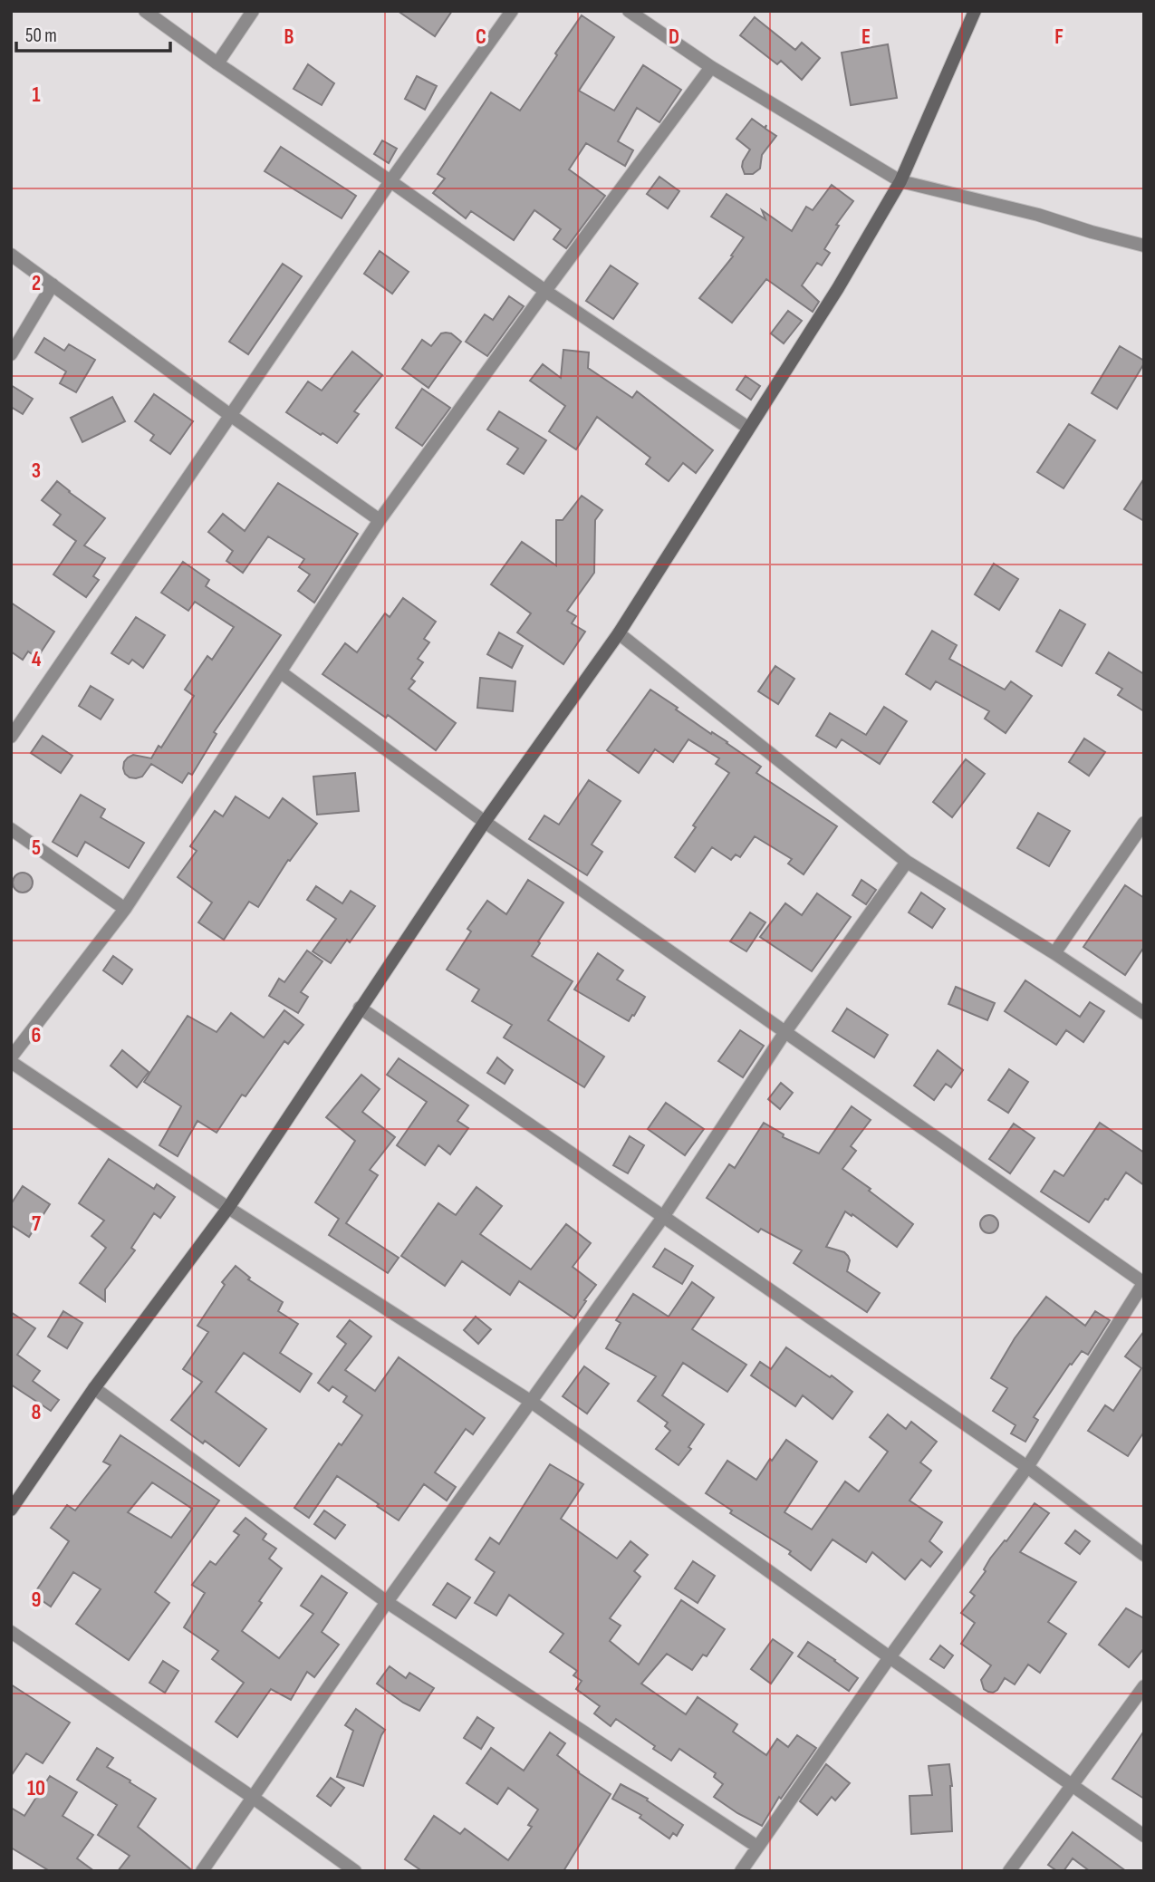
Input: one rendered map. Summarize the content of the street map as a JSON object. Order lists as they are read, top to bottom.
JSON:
{
  "scale_bar": "50 m",
  "grid": {
    "columns": [
      "B",
      "C",
      "D",
      "E",
      "F"
    ],
    "rows": [
      "1",
      "2",
      "3",
      "4",
      "5",
      "6",
      "7",
      "8",
      "9",
      "10"
    ]
  }
}
